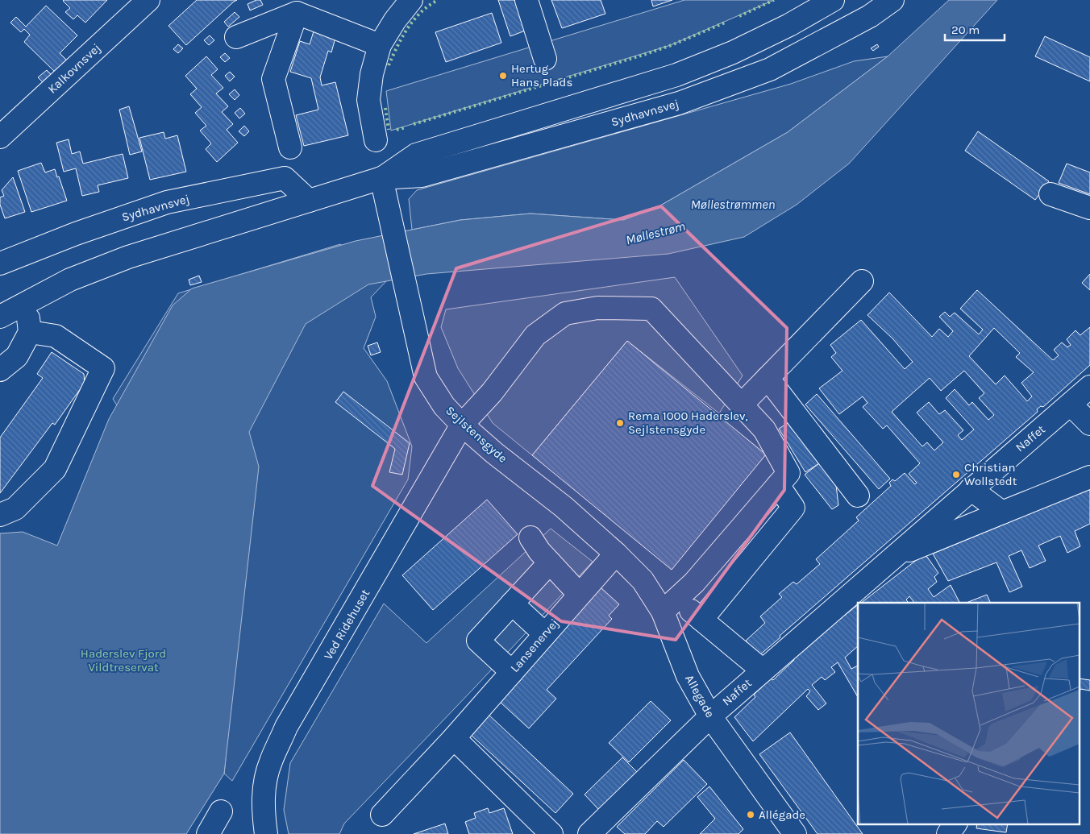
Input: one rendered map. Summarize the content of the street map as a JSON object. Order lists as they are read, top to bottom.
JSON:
{
  "streets": {
    "street": [
      "Kalkovnsvej",
      "Sydhavnsvej",
      "Sejlstensgyde",
      "Naffet",
      "Ved Ridehuset",
      "Lansenervej",
      "Allegade"
    ]
  },
  "crossings": [
    ["Sydhavnsvej", "Sejlstensgyde"],
    ["Sejlstensgyde", "Ved Ridehuset"],
    ["Sejlstensgyde", "Lansenervej"],
    ["Sejlstensgyde", "Allegade"],
    ["Naffet", "Allegade"],
    ["Lansenervej", "Allegade"]
  ],
  "water": ["Møllestrømmen", "Møllestrøm"],
  "parks": ["Haderslev Fjord Vildtreservat"],
  "places": [
    "Hertug Hans Plads",
    "Rema 1000 Haderslev, Sejlstensgyde",
    "Christian Wollstedt",
    "Allégade"
  ],
  "scale_bar": "20 m"
}
